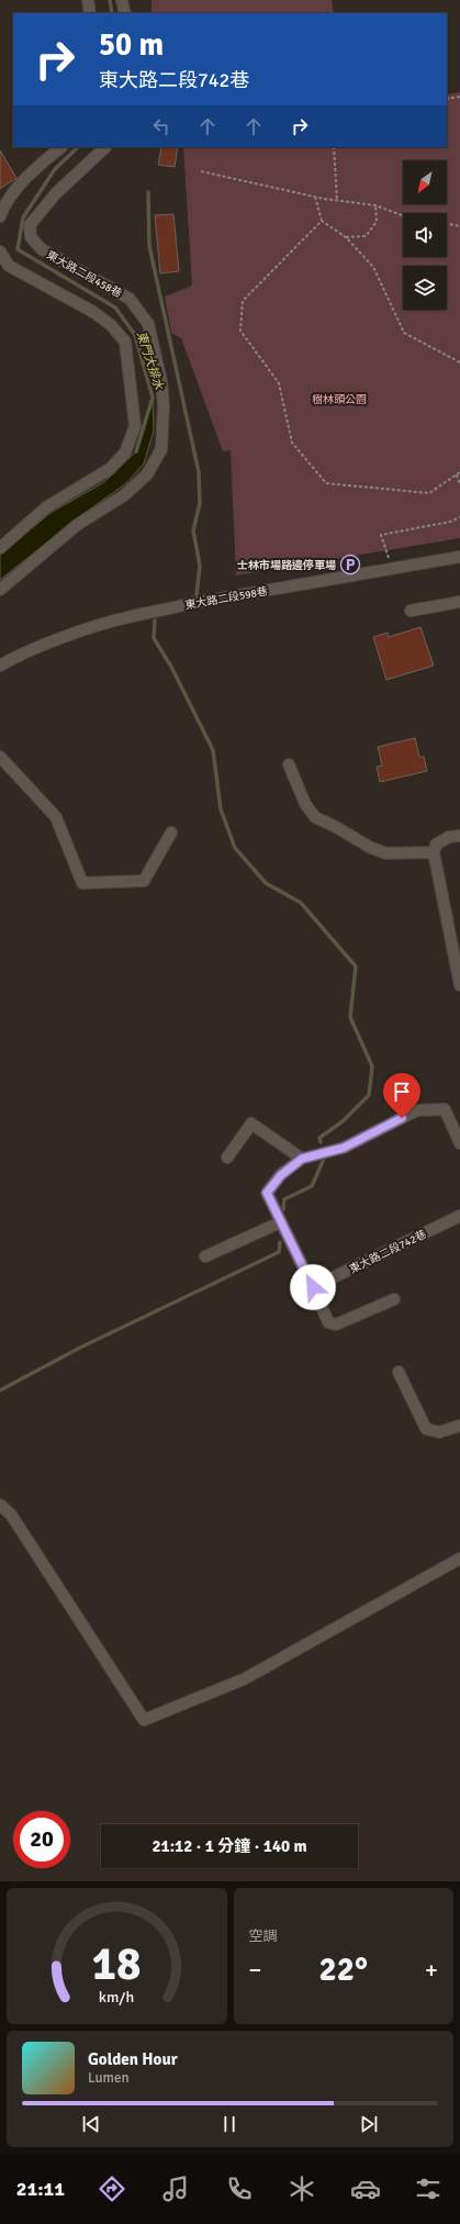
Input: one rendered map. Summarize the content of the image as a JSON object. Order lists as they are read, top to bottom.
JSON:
{
  "streets": {
    "lane": ["東大路二段458巷", "東大路二段598巷", "東大路二段742巷"]
  },
  "water": ["東門大排水"],
  "parks": ["樹林頭公園"],
  "places": {
    "parking": ["士林市場路邊停車場"]
  },
  "north": "bottom left",
  "page": {
    "turn": ["50 m", "東大路二段742巷"],
    "limit": "20",
    "trip": "21:12 · 1 分鐘 · 140 m",
    "tile": "空調",
    "heat": ["−", "22°", "+"],
    "song": ["Golden Hour", "Lumen"],
    "tabs": "21:11",
    "gauge": ["18", "km/h"]
  }
}
